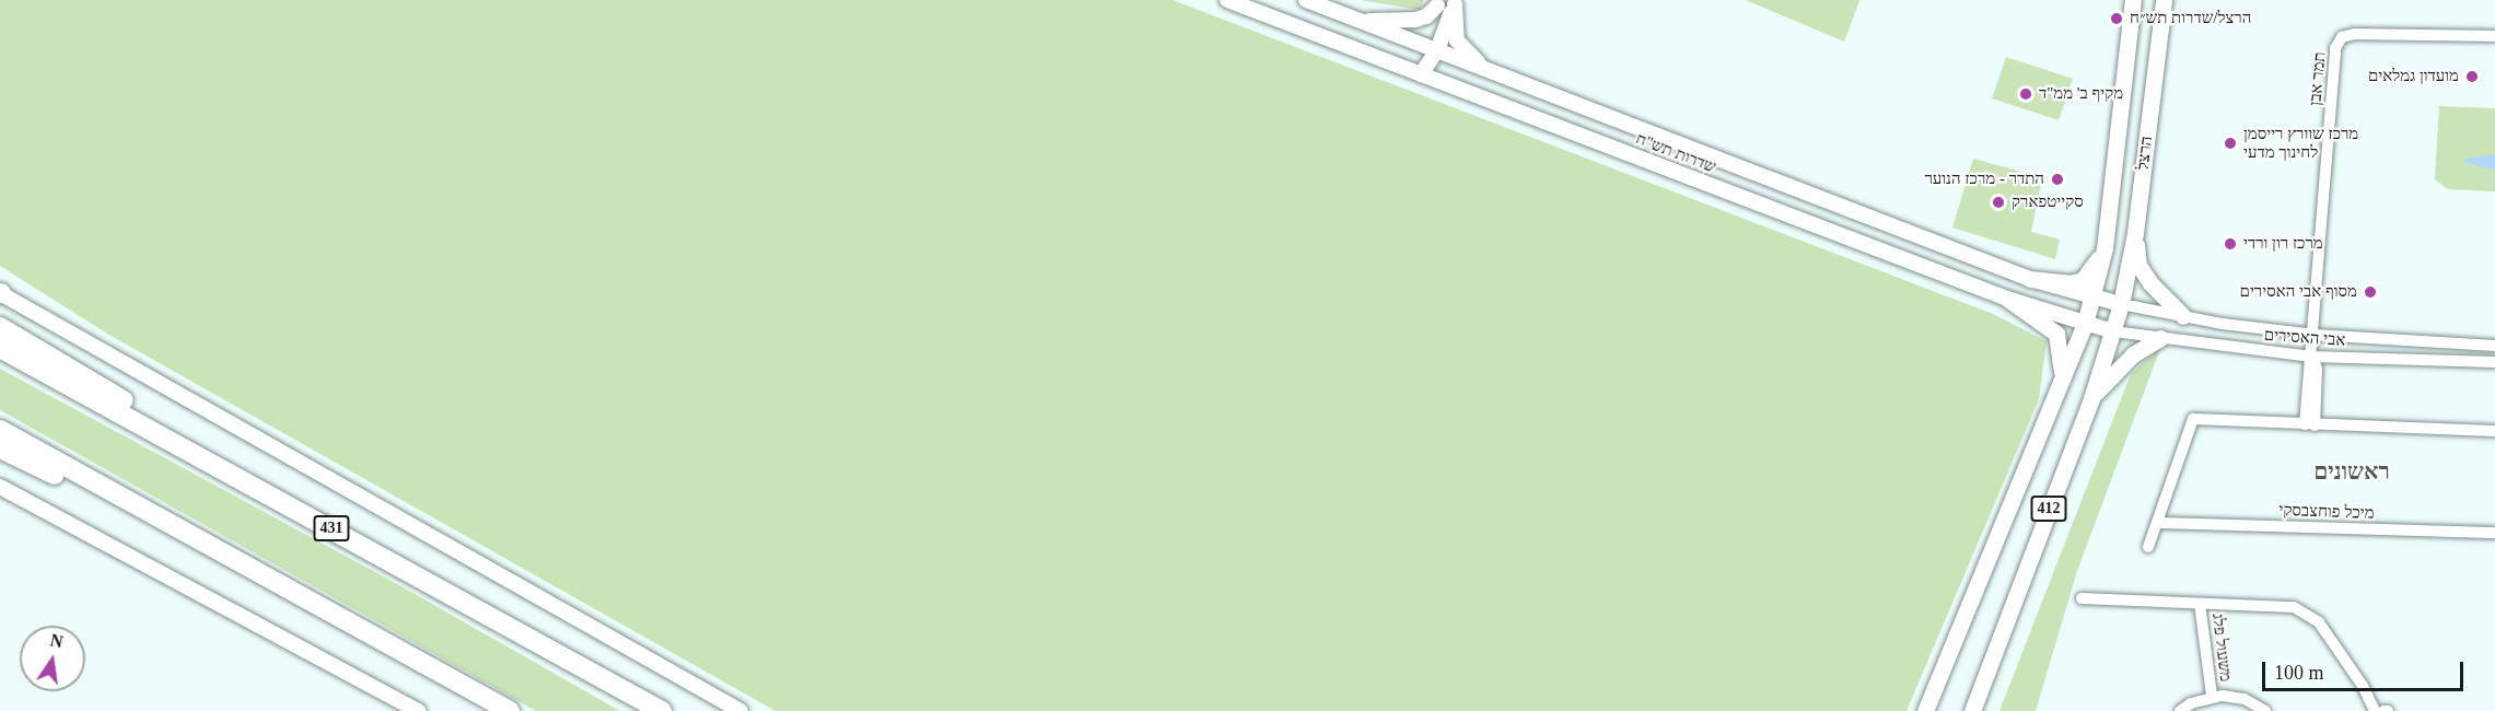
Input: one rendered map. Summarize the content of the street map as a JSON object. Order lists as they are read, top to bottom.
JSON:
{
  "streets": {
    "highway": ["431"],
    "main road": ["שדרות תש\"ח", "הרצל", "412"],
    "street": [
      "תמר אבן",
      "אבי האסירים",
      "מיכל פוחצבסקי",
      "משעול פלג"
    ]
  },
  "crossings": [
    ["תמר אבן", "אבי האסירים"],
    ["שדרות תש\"ח", "הרצל"],
    ["שדרות תש\"ח", "אבי האסירים"],
    ["שדרות תש\"ח", "412"],
    ["הרצל", "אבי האסירים"],
    ["הרצל", "412"],
    ["אבי האסירים", "412"]
  ],
  "districts": ["ראשונים"],
  "places": [
    "הרצל/שדרות תש״ח",
    "מועדון גמלאים",
    "מקיף ב' ממ\"ד",
    "מרכז שוורץ רייסמן לחינוך מדעי",
    "התדר - מרכז הנוער",
    "סקייטפארק",
    "מרכז רון ורדי",
    "מסוף אבי האסירים"
  ],
  "scale_bar": "100 m",
  "north": "top"
}
